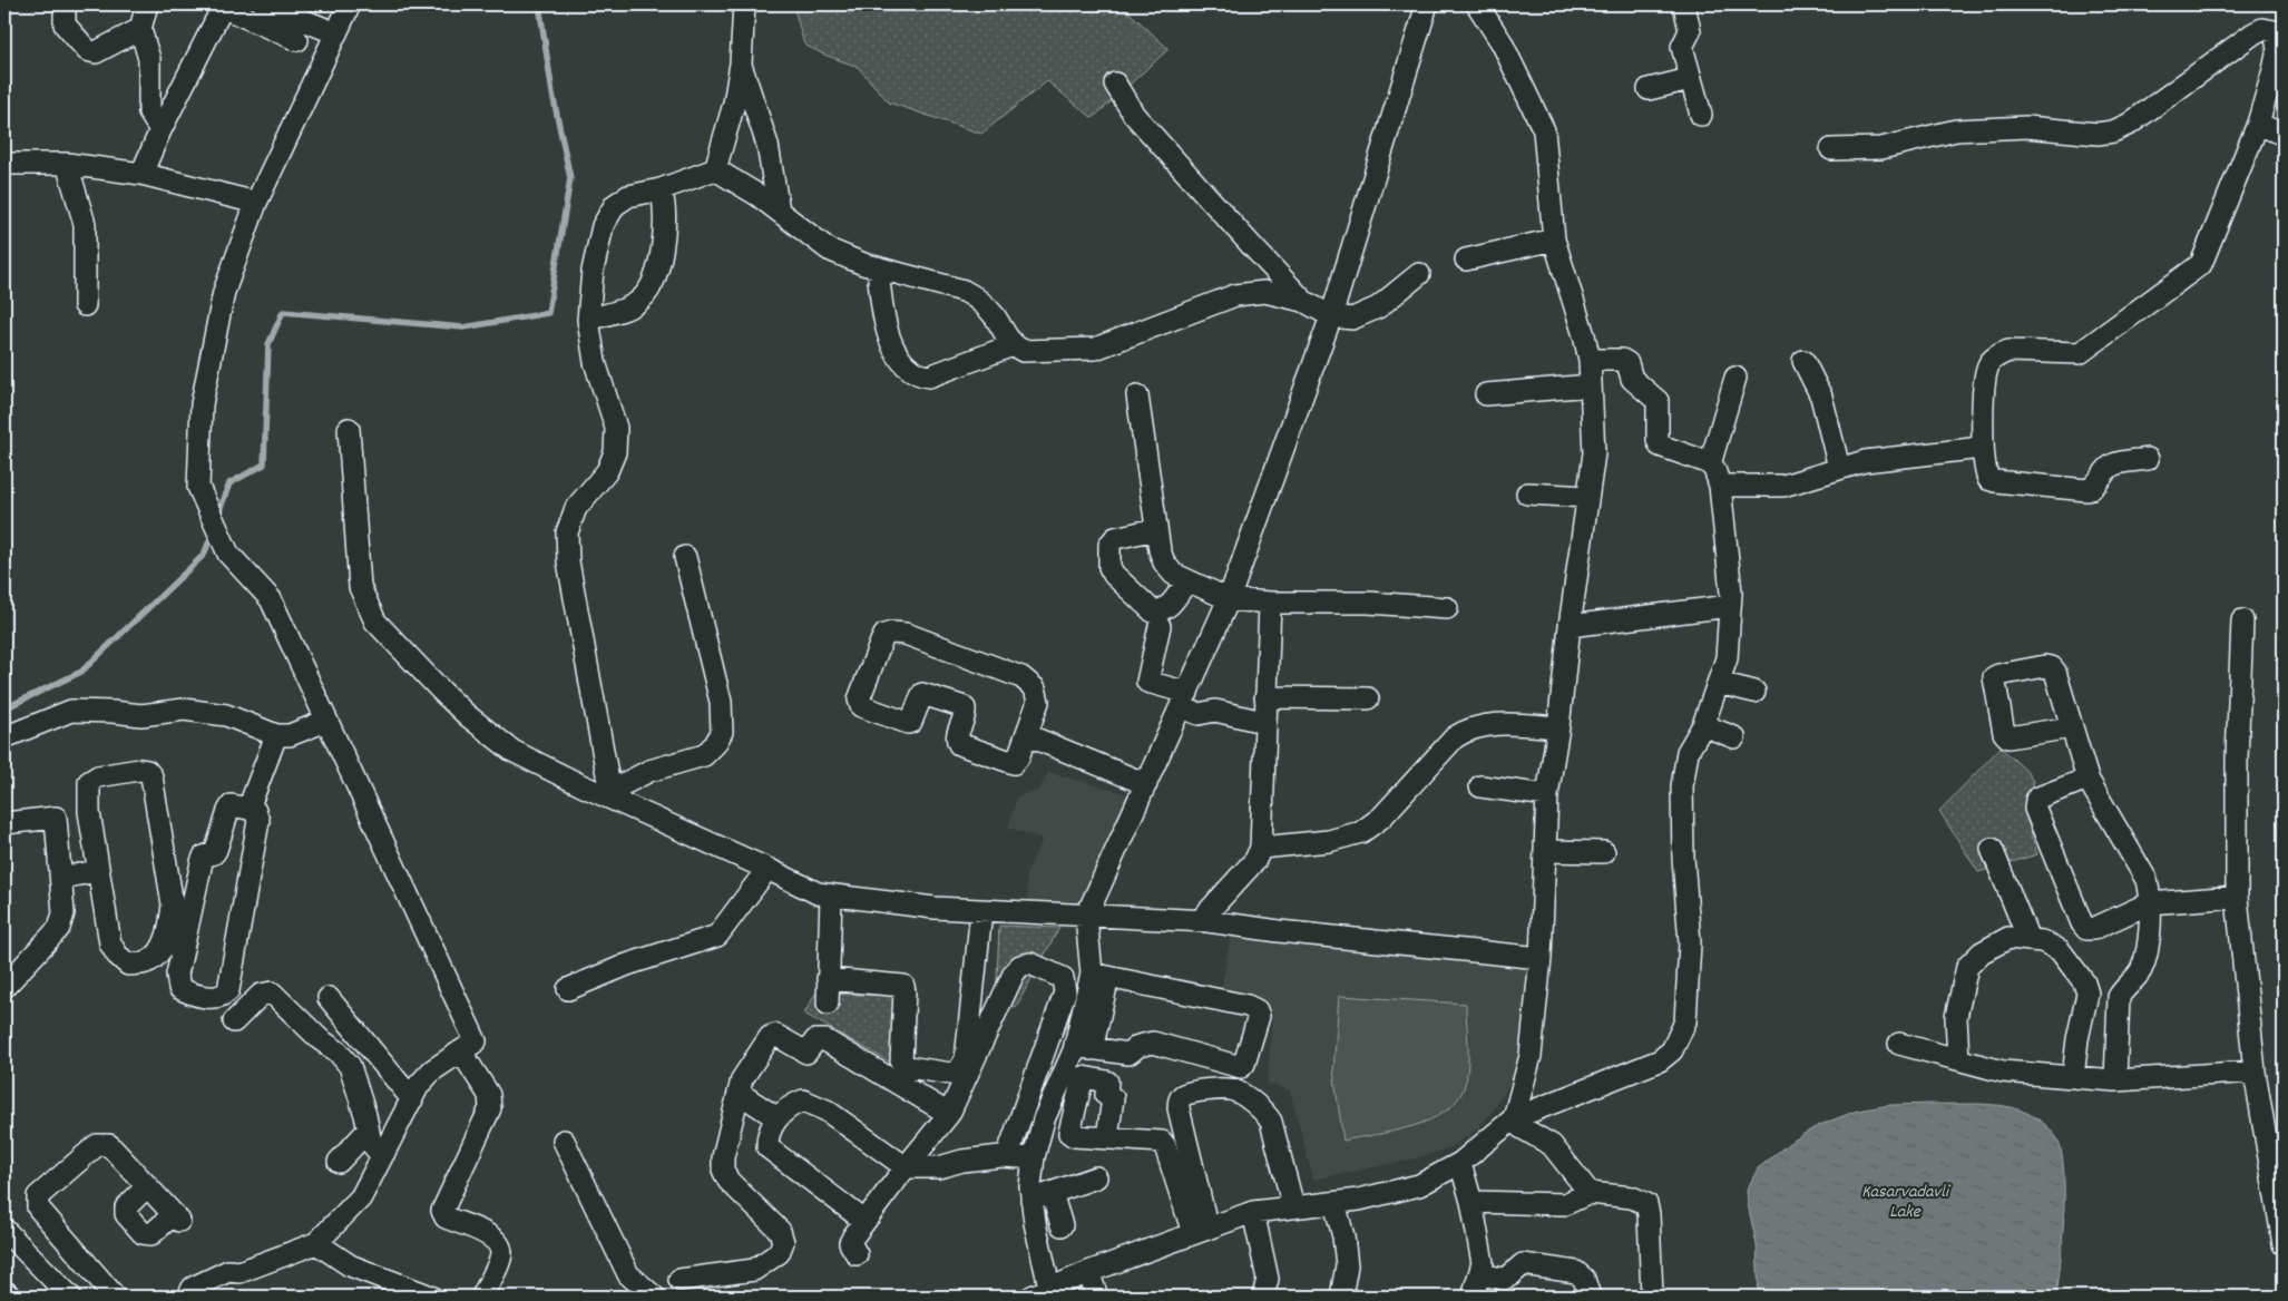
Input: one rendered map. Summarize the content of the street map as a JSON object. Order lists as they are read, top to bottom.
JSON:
{
  "water": ["Kasarvadavli Lake"]
}
